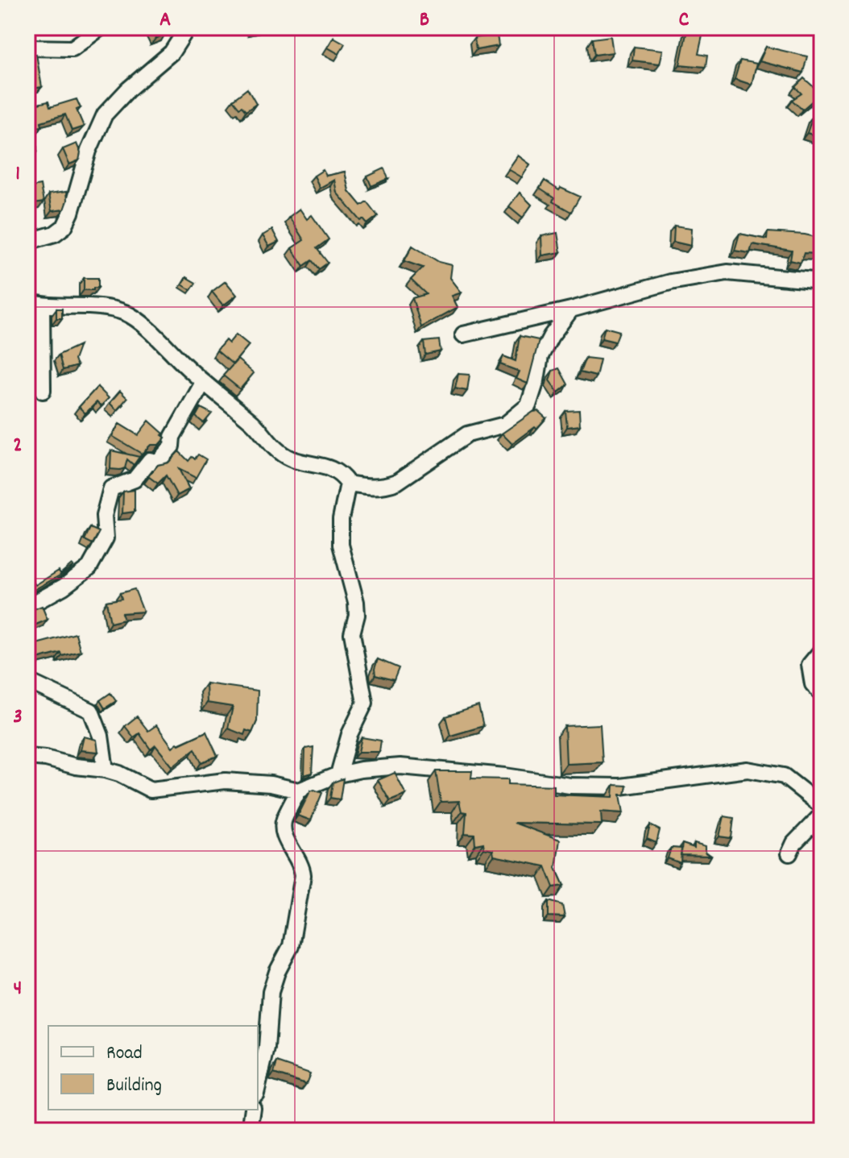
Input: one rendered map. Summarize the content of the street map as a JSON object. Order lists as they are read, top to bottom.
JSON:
{
  "legend": ["Road", "Building"],
  "grid": {
    "columns": ["A", "B", "C"],
    "rows": [
      "1",
      "2",
      "3",
      "4"
    ]
  }
}
